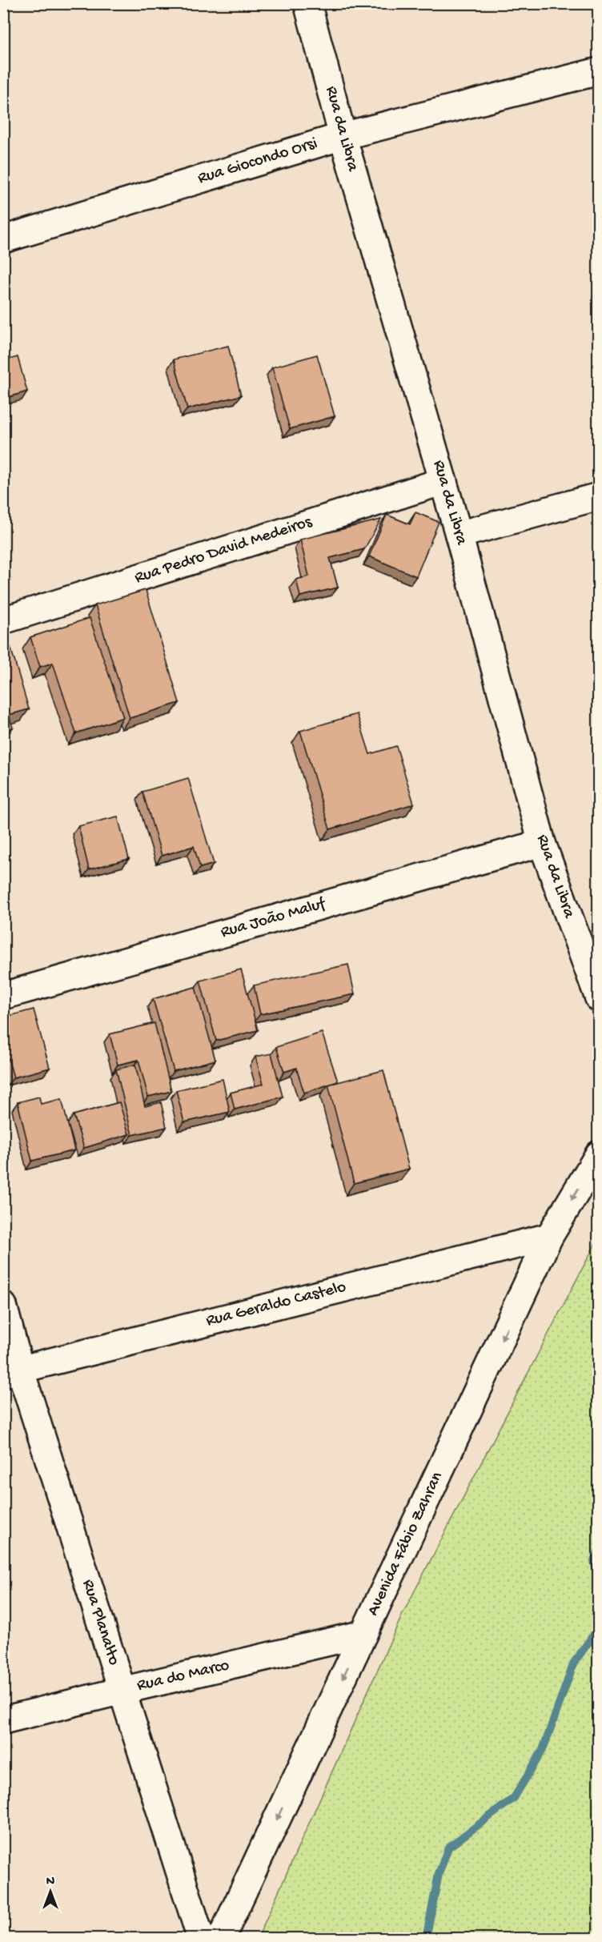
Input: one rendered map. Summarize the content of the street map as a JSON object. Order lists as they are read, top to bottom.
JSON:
{
  "streets": {
    "street": [
      "Rua da Libra",
      "Rua Giocondo Orsi",
      "Rua Pedro David Medeiros",
      "Rua João Maluf",
      "Rua Geraldo Castelo",
      "Avenida Fábio Zahran",
      "Rua Planalto",
      "Rua do Marco"
    ]
  },
  "crossings": [
    ["Rua da Libra", "Rua Giocondo Orsi"],
    ["Rua da Libra", "Rua Pedro David Medeiros"],
    ["Rua da Libra", "Rua João Maluf"],
    ["Rua Geraldo Castelo", "Avenida Fábio Zahran"],
    ["Rua Geraldo Castelo", "Rua Planalto"],
    ["Avenida Fábio Zahran", "Rua do Marco"],
    ["Rua Planalto", "Rua do Marco"]
  ],
  "one_way": ["Avenida Fábio Zahran"],
  "north": "top"
}
